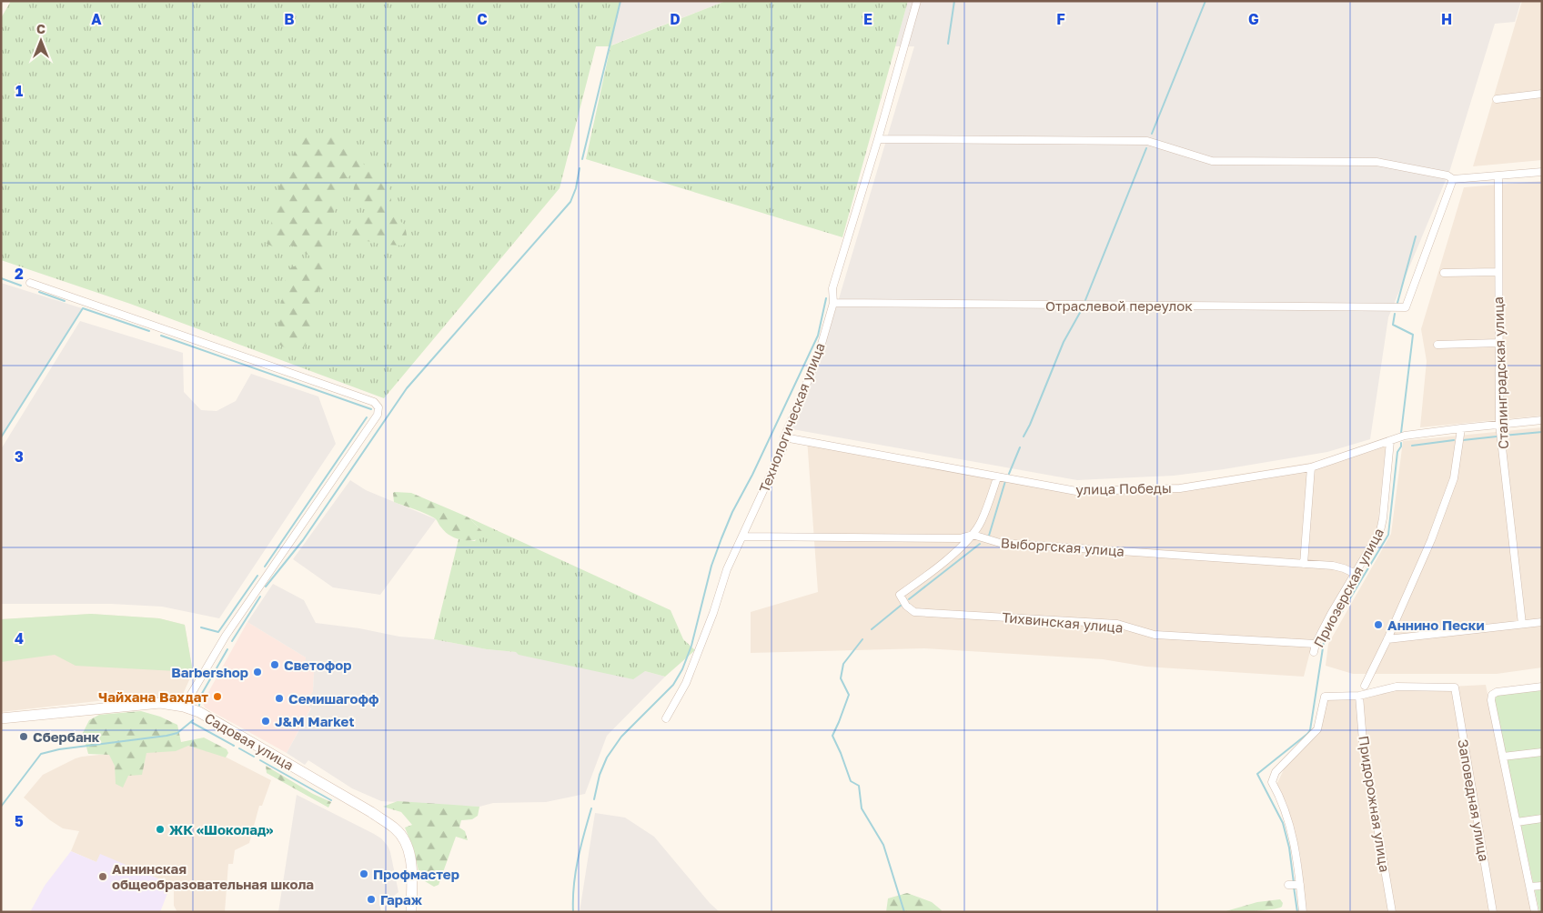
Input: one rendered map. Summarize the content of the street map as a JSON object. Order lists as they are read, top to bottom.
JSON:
{
  "streets": {
    "main road": ["Садовая улица"],
    "street": [
      "Отраслевой переулок",
      "Сталинградская улица",
      "Технологическая улица",
      "улица Победы",
      "Выборгская улица",
      "Приозерская улица",
      "Тихвинская улица",
      "Заповедная улица",
      "Придорожная улица"
    ]
  },
  "crossings": [
    ["Отраслевой переулок", "Технологическая улица"],
    ["Сталинградская улица", "улица Победы"],
    ["Технологическая улица", "улица Победы"],
    ["Технологическая улица", "Выборгская улица"],
    ["улица Победы", "Приозерская улица"],
    ["Выборгская улица", "Приозерская улица"],
    ["Выборгская улица", "Тихвинская улица"],
    ["Приозерская улица", "Тихвинская улица"],
    ["Заповедная улица", "Придорожная улица"]
  ],
  "places": [
    "Аннино Пески",
    "Светофор",
    "Barbershop",
    "Чайхана Вахдат",
    "Семишагофф",
    "J&M Market",
    "Сбербанк",
    "ЖК «Шоколад»",
    "Профмастер",
    "Аннинская общеобразовательная школа",
    "Гараж"
  ],
  "north": "top",
  "grid": {
    "columns": [
      "A",
      "B",
      "C",
      "D",
      "E",
      "F",
      "G",
      "H"
    ],
    "rows": [
      "1",
      "2",
      "3",
      "4",
      "5"
    ]
  }
}
